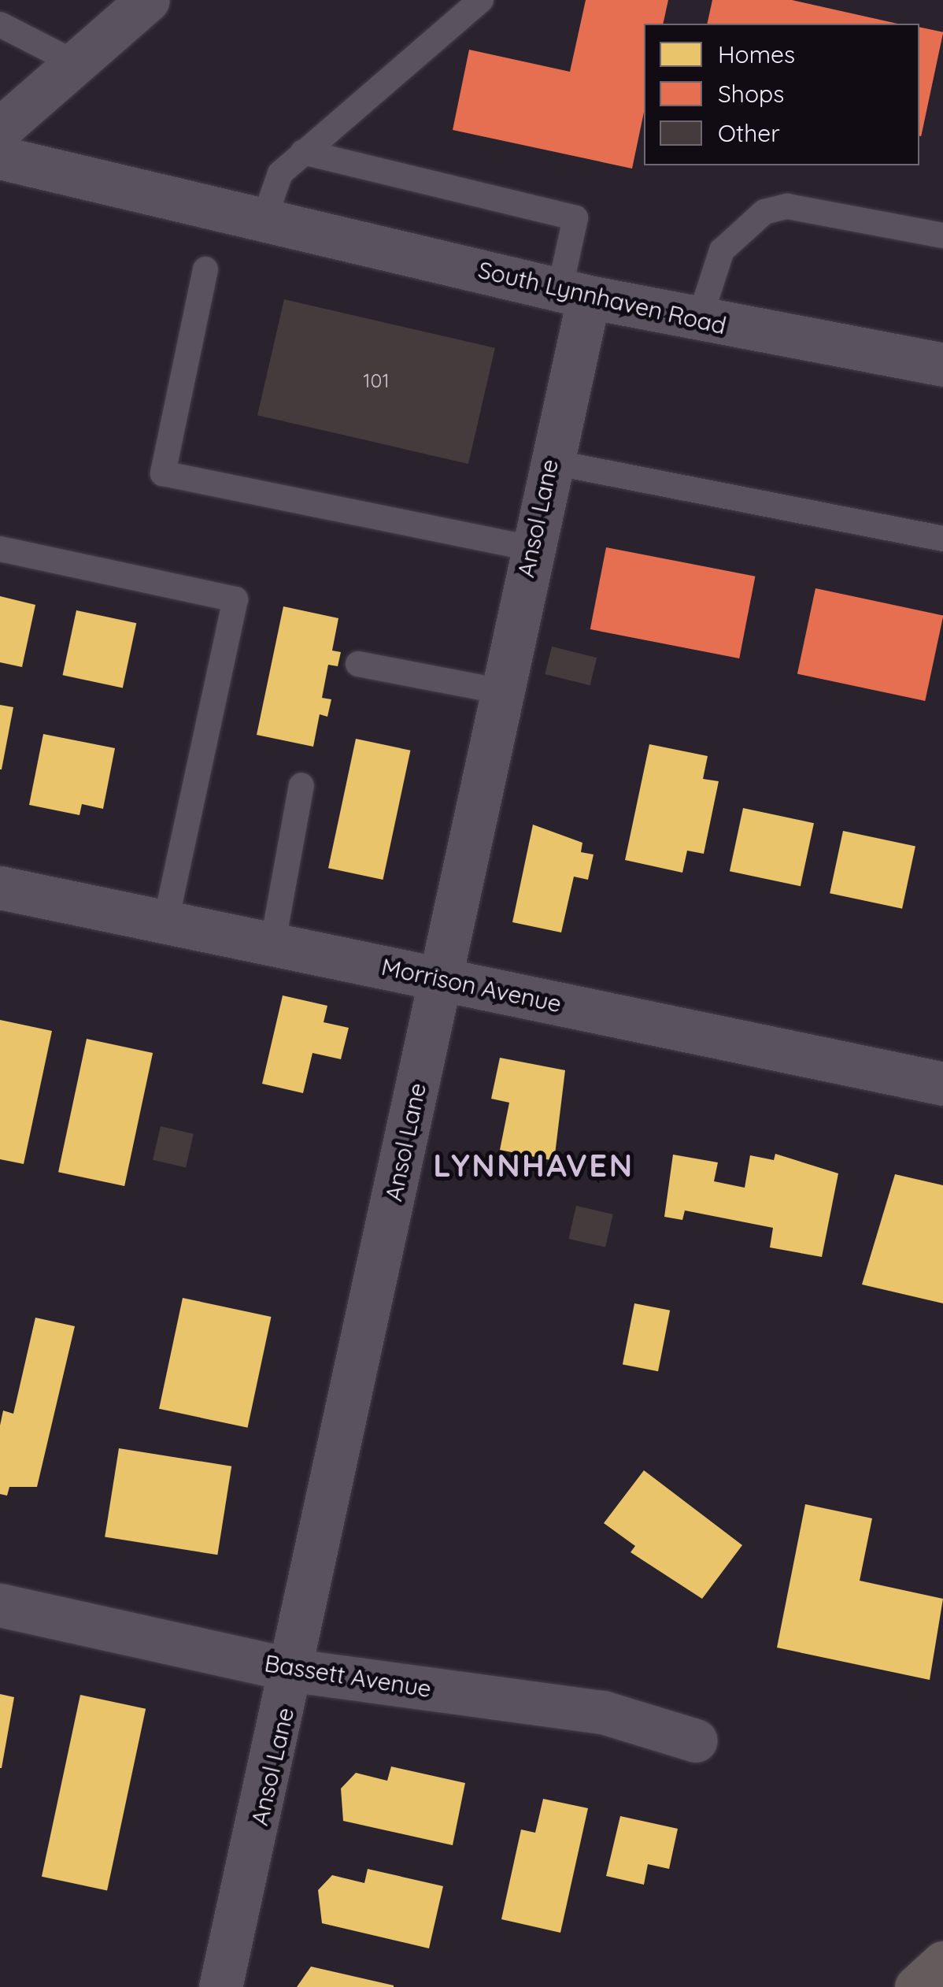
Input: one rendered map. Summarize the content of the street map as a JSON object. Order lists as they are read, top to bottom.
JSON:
{
  "streets": {
    "street": [
      "South Lynnhaven Road",
      "Ansol Lane",
      "Morrison Avenue",
      "Bassett Avenue"
    ]
  },
  "crossings": [
    ["South Lynnhaven Road", "Ansol Lane"],
    ["Ansol Lane", "Morrison Avenue"],
    ["Ansol Lane", "Bassett Avenue"]
  ],
  "districts": ["LYNNHAVEN"],
  "house_numbers": ["101"],
  "legend": ["Homes", "Shops", "Other"]
}
